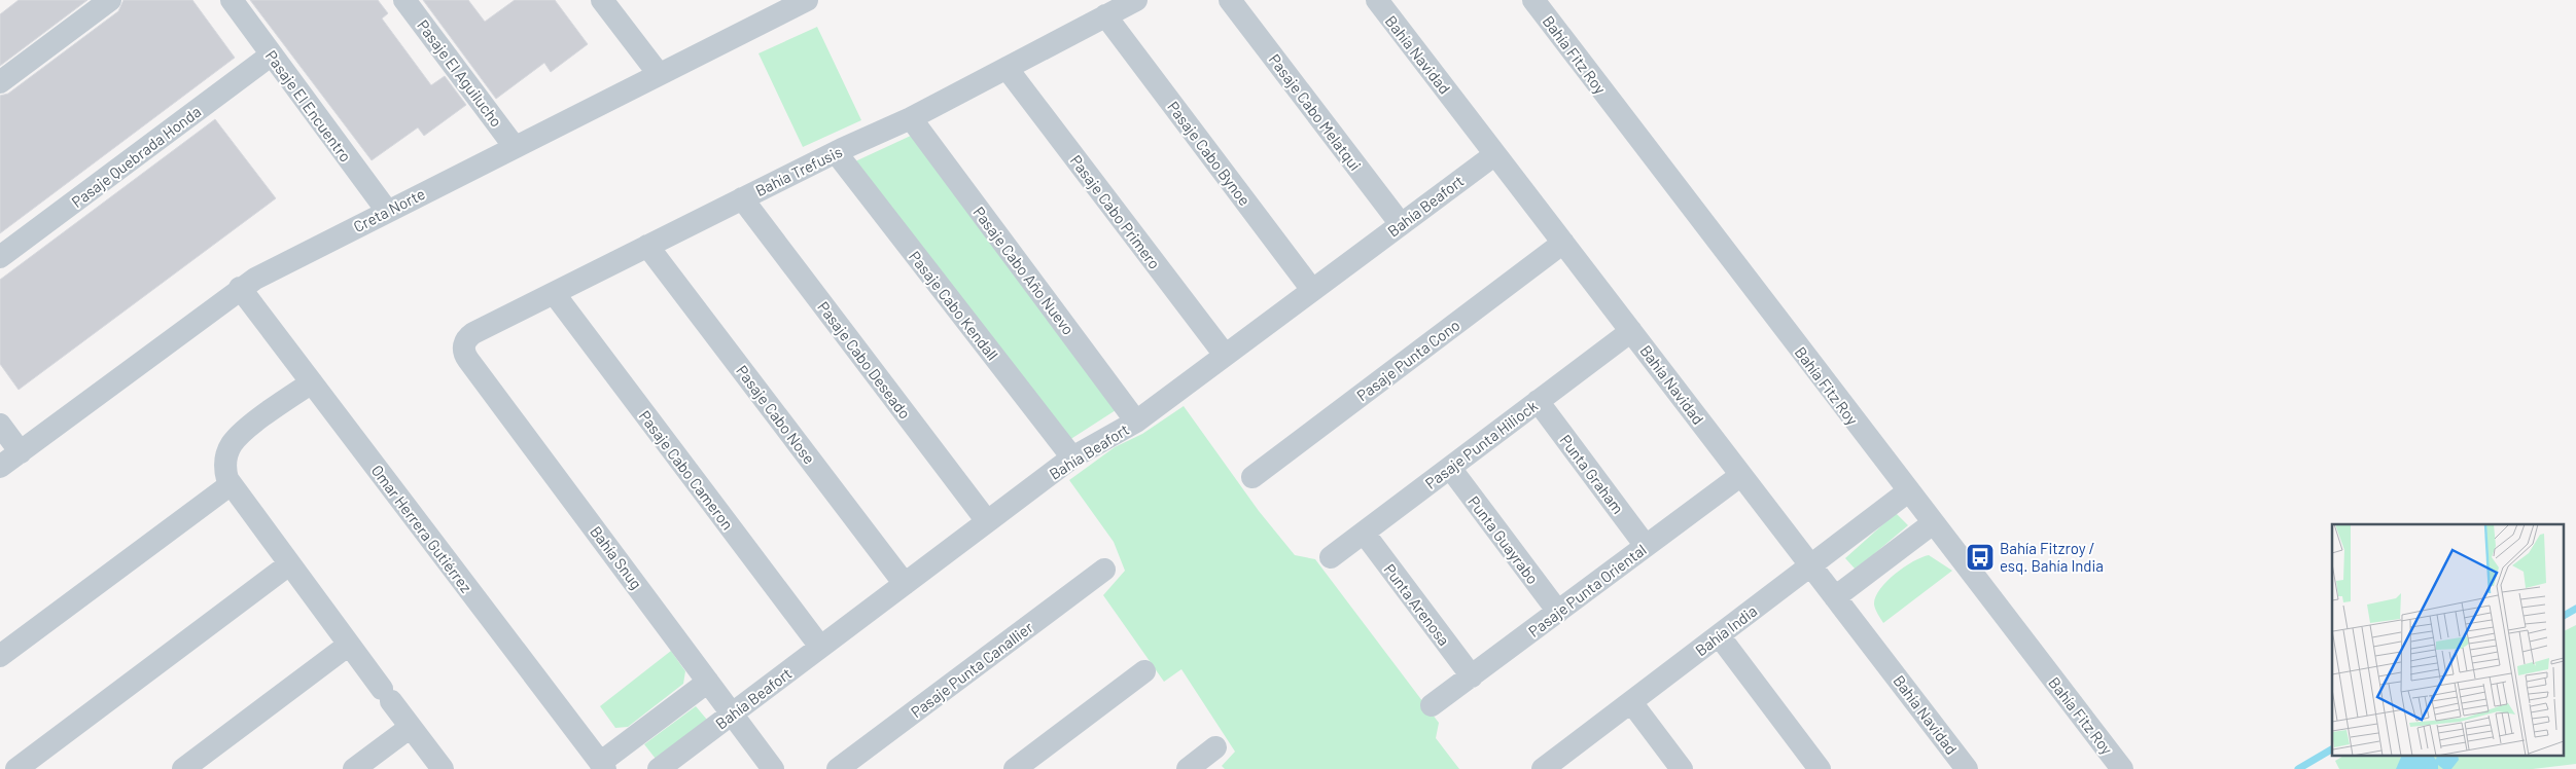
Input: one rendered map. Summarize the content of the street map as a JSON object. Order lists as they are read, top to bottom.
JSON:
{
  "streets": {
    "street": [
      "Bahía Navidad",
      "Bahía Fitz Roy",
      "Pasaje El Aguilucho",
      "Pasaje El Encuentro",
      "Pasaje Cabo Melatqui",
      "Pasaje Cabo Bynoe",
      "Pasaje Quebrada Honda",
      "Bahía Trefusis",
      "Bahía Beafort",
      "Creta Norte",
      "Pasaje Cabo Primero",
      "Pasaje Cabo Año Nuevo",
      "Pasaje Cabo Kendall",
      "Pasaje Cabo Deseado",
      "Pasaje Punta Cono",
      "Pasaje Cabo Nose",
      "Pasaje Punta Hiliock",
      "Pasaje Cabo Cameron",
      "Punta Graham",
      "Omar Herrera Gutiérrez",
      "Punta Guayrabo",
      "Bahía Snug",
      "Pasaje Punta Oriental",
      "Punta Arenosa",
      "Bahía India",
      "Pasaje Punta Canallier"
    ]
  },
  "crossings": [
    ["Bahía Navidad", "Bahía Beafort"],
    ["Bahía Navidad", "Pasaje Punta Cono"],
    ["Bahía Navidad", "Pasaje Punta Hiliock"],
    ["Bahía Navidad", "Pasaje Punta Oriental"],
    ["Bahía Navidad", "Bahía India"],
    ["Bahía Fitz Roy", "Bahía India"],
    ["Pasaje El Aguilucho", "Creta Norte"],
    ["Pasaje El Encuentro", "Pasaje Quebrada Honda"],
    ["Pasaje El Encuentro", "Creta Norte"],
    ["Pasaje Cabo Melatqui", "Bahía Beafort"],
    ["Pasaje Cabo Bynoe", "Bahía Trefusis"],
    ["Pasaje Cabo Bynoe", "Bahía Beafort"],
    ["Bahía Trefusis", "Pasaje Cabo Primero"],
    ["Bahía Trefusis", "Pasaje Cabo Año Nuevo"],
    ["Bahía Trefusis", "Pasaje Cabo Kendall"],
    ["Bahía Trefusis", "Pasaje Cabo Deseado"],
    ["Bahía Trefusis", "Pasaje Cabo Nose"],
    ["Bahía Trefusis", "Pasaje Cabo Cameron"],
    ["Bahía Trefusis", "Bahía Snug"],
    ["Bahía Beafort", "Pasaje Cabo Primero"],
    ["Bahía Beafort", "Pasaje Cabo Año Nuevo"],
    ["Bahía Beafort", "Pasaje Cabo Kendall"],
    ["Bahía Beafort", "Pasaje Cabo Deseado"],
    ["Bahía Beafort", "Pasaje Cabo Nose"],
    ["Bahía Beafort", "Pasaje Cabo Cameron"],
    ["Bahía Beafort", "Bahía Snug"],
    ["Creta Norte", "Omar Herrera Gutiérrez"],
    ["Pasaje Punta Hiliock", "Punta Graham"],
    ["Pasaje Punta Hiliock", "Punta Guayrabo"],
    ["Pasaje Punta Hiliock", "Punta Arenosa"],
    ["Punta Graham", "Pasaje Punta Oriental"],
    ["Punta Guayrabo", "Pasaje Punta Oriental"],
    ["Pasaje Punta Oriental", "Punta Arenosa"]
  ],
  "places": {
    "bus stop": ["Bahía Fitzroy / esq. Bahía India"]
  }
}
